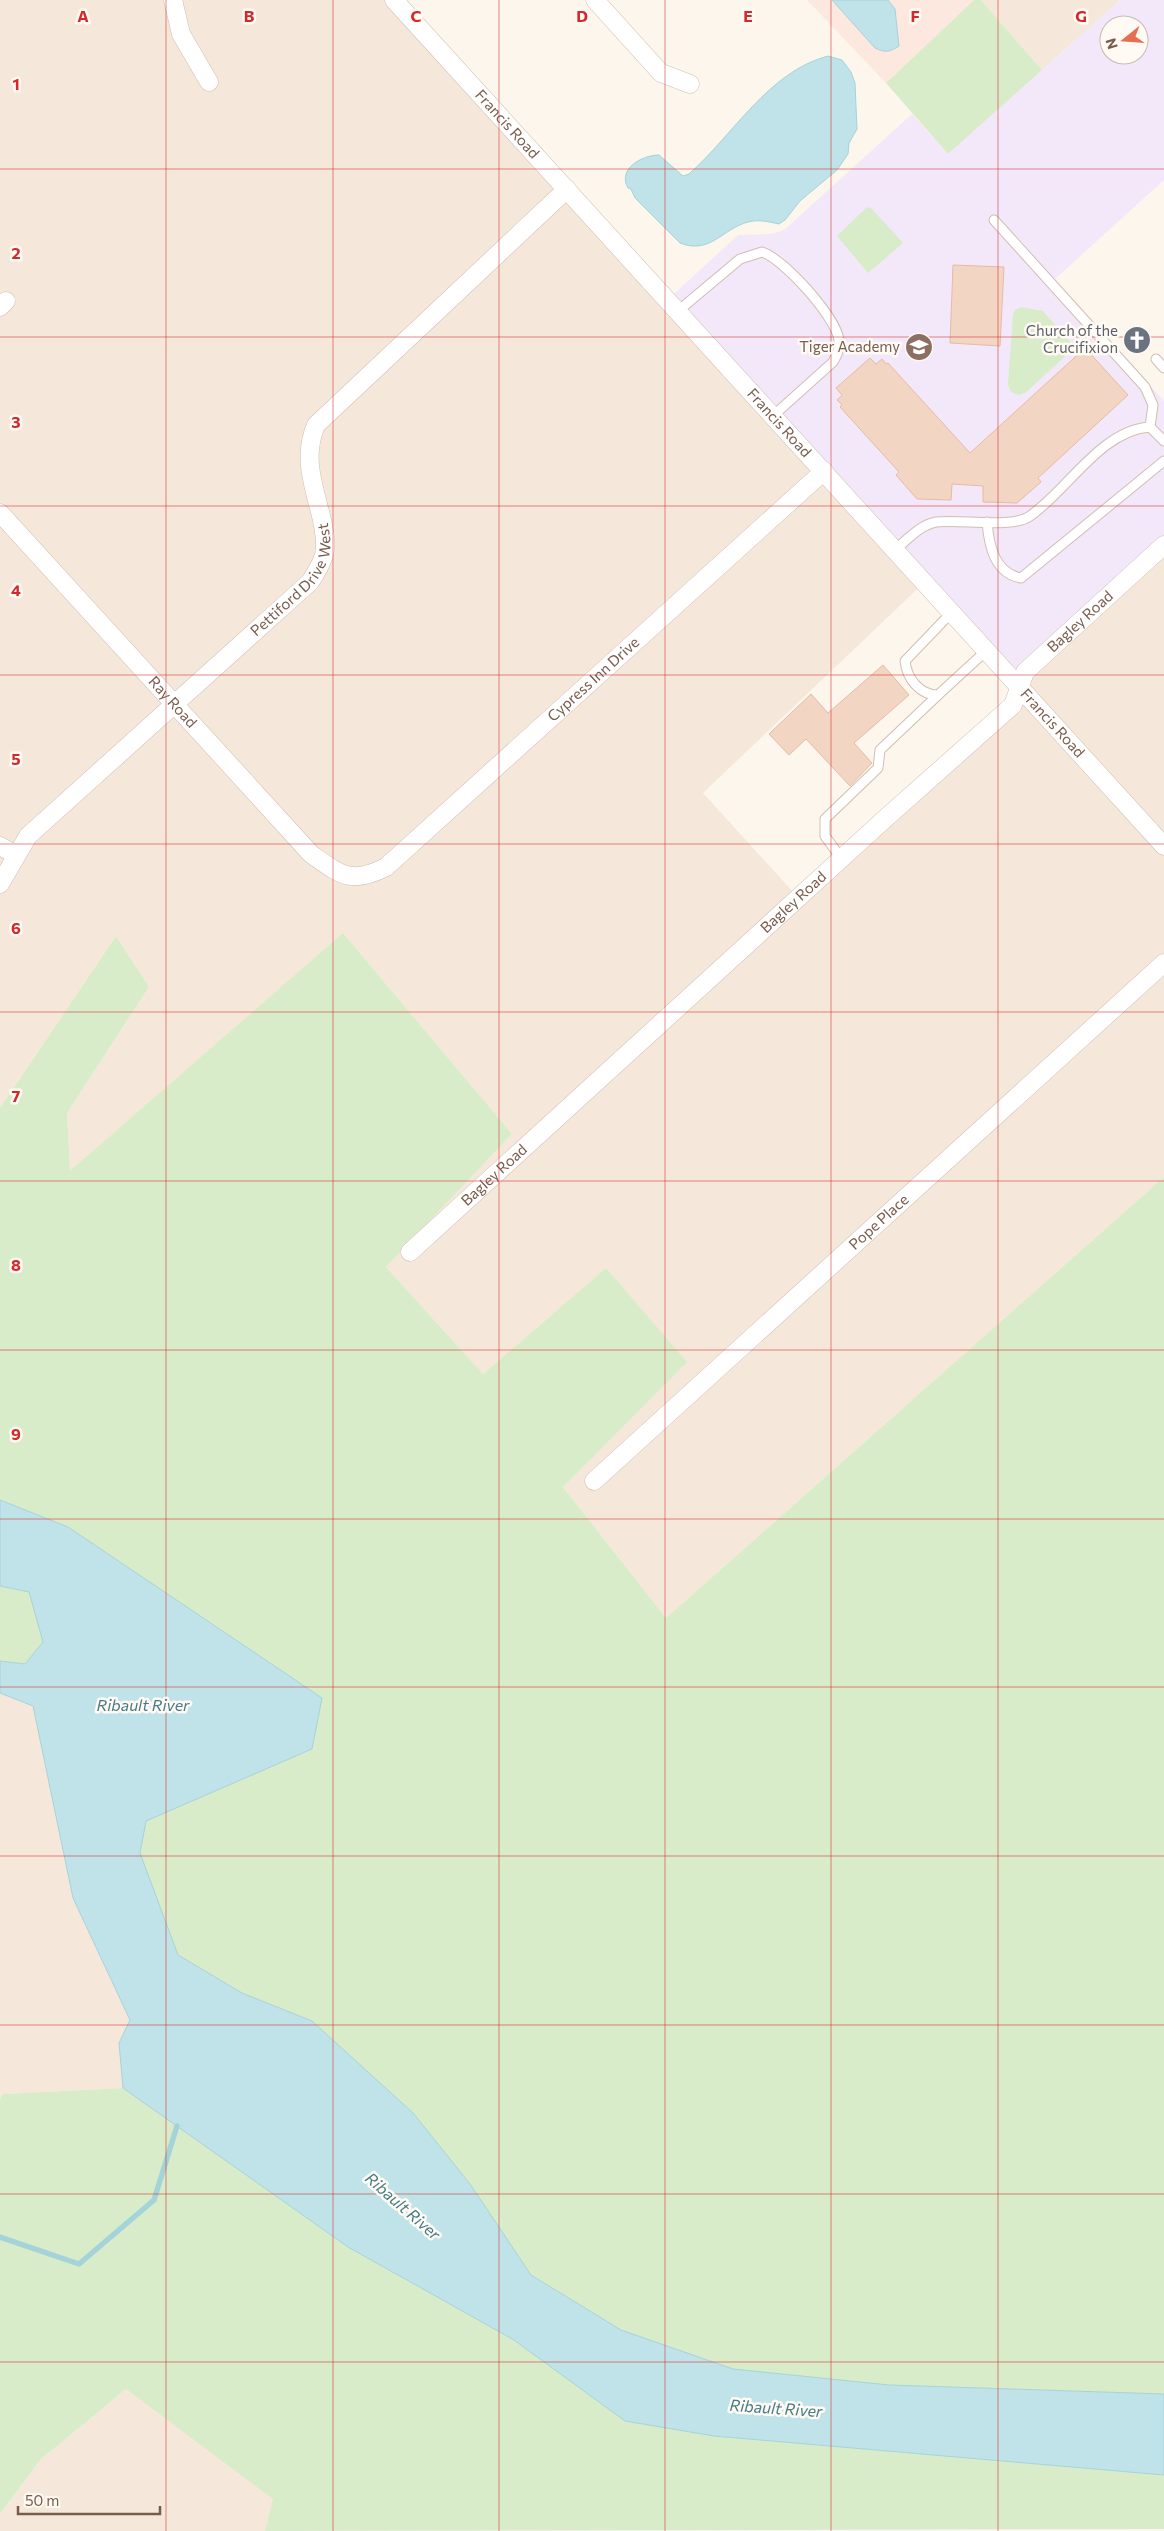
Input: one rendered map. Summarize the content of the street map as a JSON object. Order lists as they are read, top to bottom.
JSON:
{
  "streets": {
    "street": [
      "Francis Road",
      "Pettiford Drive West",
      "Bagley Road",
      "Cypress Inn Drive",
      "Ray Road",
      "Pope Place"
    ]
  },
  "crossings": [
    ["Francis Road", "Pettiford Drive West"],
    ["Francis Road", "Bagley Road"],
    ["Francis Road", "Cypress Inn Drive"],
    ["Pettiford Drive West", "Ray Road"],
    ["Cypress Inn Drive", "Ray Road"]
  ],
  "water": ["Ribault River"],
  "places": {
    "church": ["Church of the Crucifixion"],
    "school or university": ["Tiger Academy"]
  },
  "scale_bar": "50 m",
  "north": "left",
  "grid": {
    "columns": [
      "A",
      "B",
      "C",
      "D",
      "E",
      "F",
      "G"
    ],
    "rows": [
      "1",
      "2",
      "3",
      "4",
      "5",
      "6",
      "7",
      "8",
      "9"
    ]
  }
}
